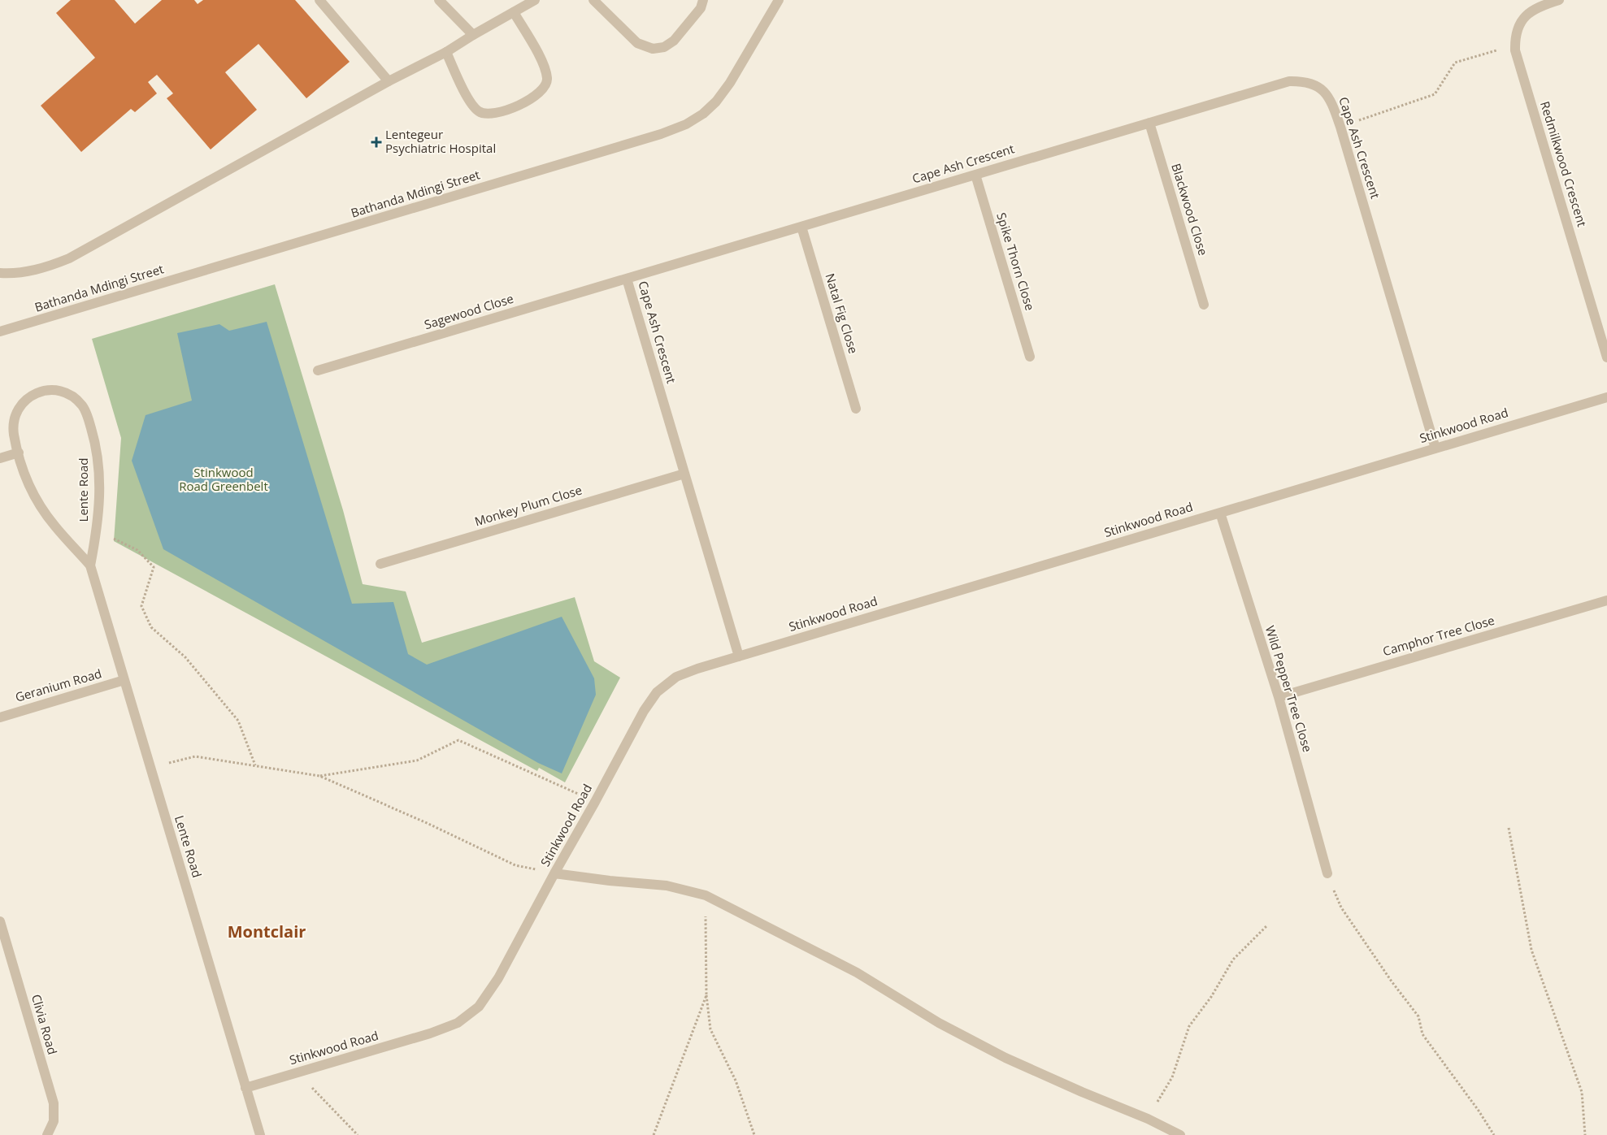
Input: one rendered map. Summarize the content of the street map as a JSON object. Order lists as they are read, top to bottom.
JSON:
{
  "streets": {
    "street": [
      "Cape Ash Crescent",
      "Redmilkwood Crescent",
      "Bathanda Mdingi Street",
      "Blackwood Close",
      "Spike Thorn Close",
      "Sagewood Close",
      "Natal Fig Close",
      "Stinkwood Road",
      "Lente Road",
      "Monkey Plum Close",
      "Camphor Tree Close",
      "Geranium Road",
      "Wild Pepper Tree Close",
      "Clivia Road"
    ]
  },
  "crossings": [
    ["Cape Ash Crescent", "Blackwood Close"],
    ["Cape Ash Crescent", "Spike Thorn Close"],
    ["Cape Ash Crescent", "Sagewood Close"],
    ["Cape Ash Crescent", "Natal Fig Close"],
    ["Cape Ash Crescent", "Stinkwood Road"],
    ["Cape Ash Crescent", "Monkey Plum Close"],
    ["Stinkwood Road", "Lente Road"],
    ["Stinkwood Road", "Wild Pepper Tree Close"],
    ["Lente Road", "Geranium Road"],
    ["Camphor Tree Close", "Wild Pepper Tree Close"]
  ],
  "districts": ["Montclair"],
  "parks": ["Stinkwood Road Greenbelt"],
  "places": {
    "health": ["Lentegeur Psychiatric Hospital"]
  }
}
